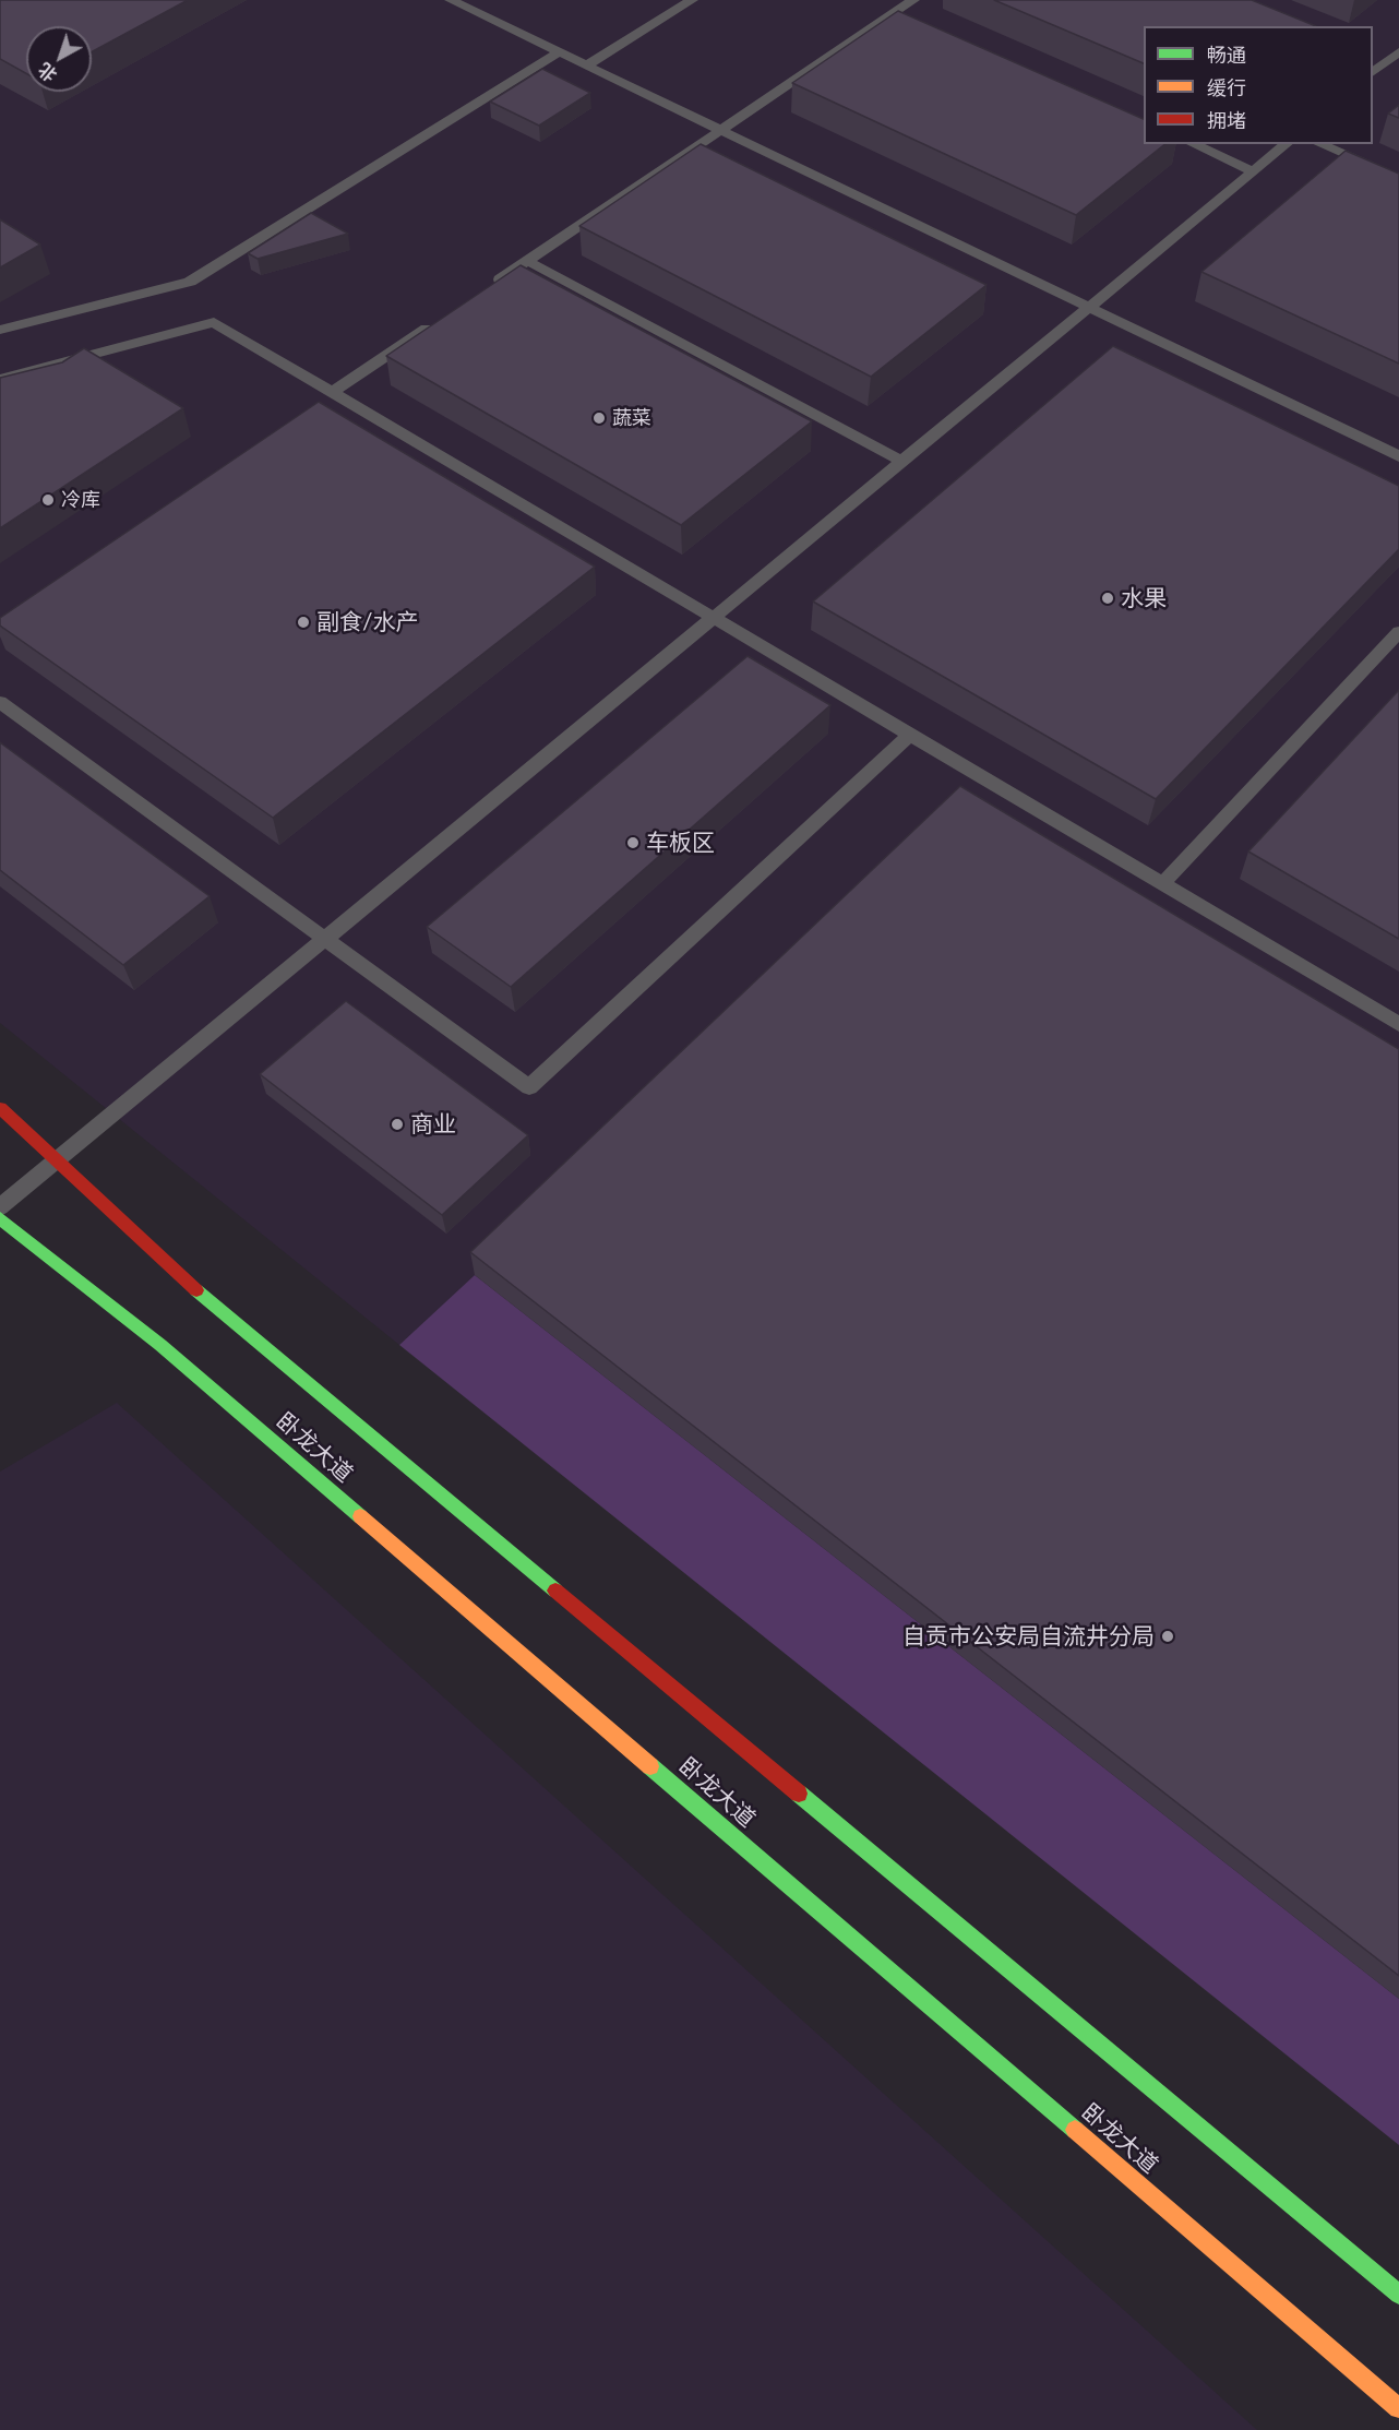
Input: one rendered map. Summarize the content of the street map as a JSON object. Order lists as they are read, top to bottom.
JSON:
{
  "streets": {
    "main road": ["卧龙大道"]
  },
  "places": [
    "蔬菜",
    "冷库",
    "水果",
    "副食/水产",
    "车板区",
    "商业",
    "自贡市公安局自流井分局"
  ],
  "legend": ["畅通", "缓行", "拥堵"],
  "north": "bottom left"
}
